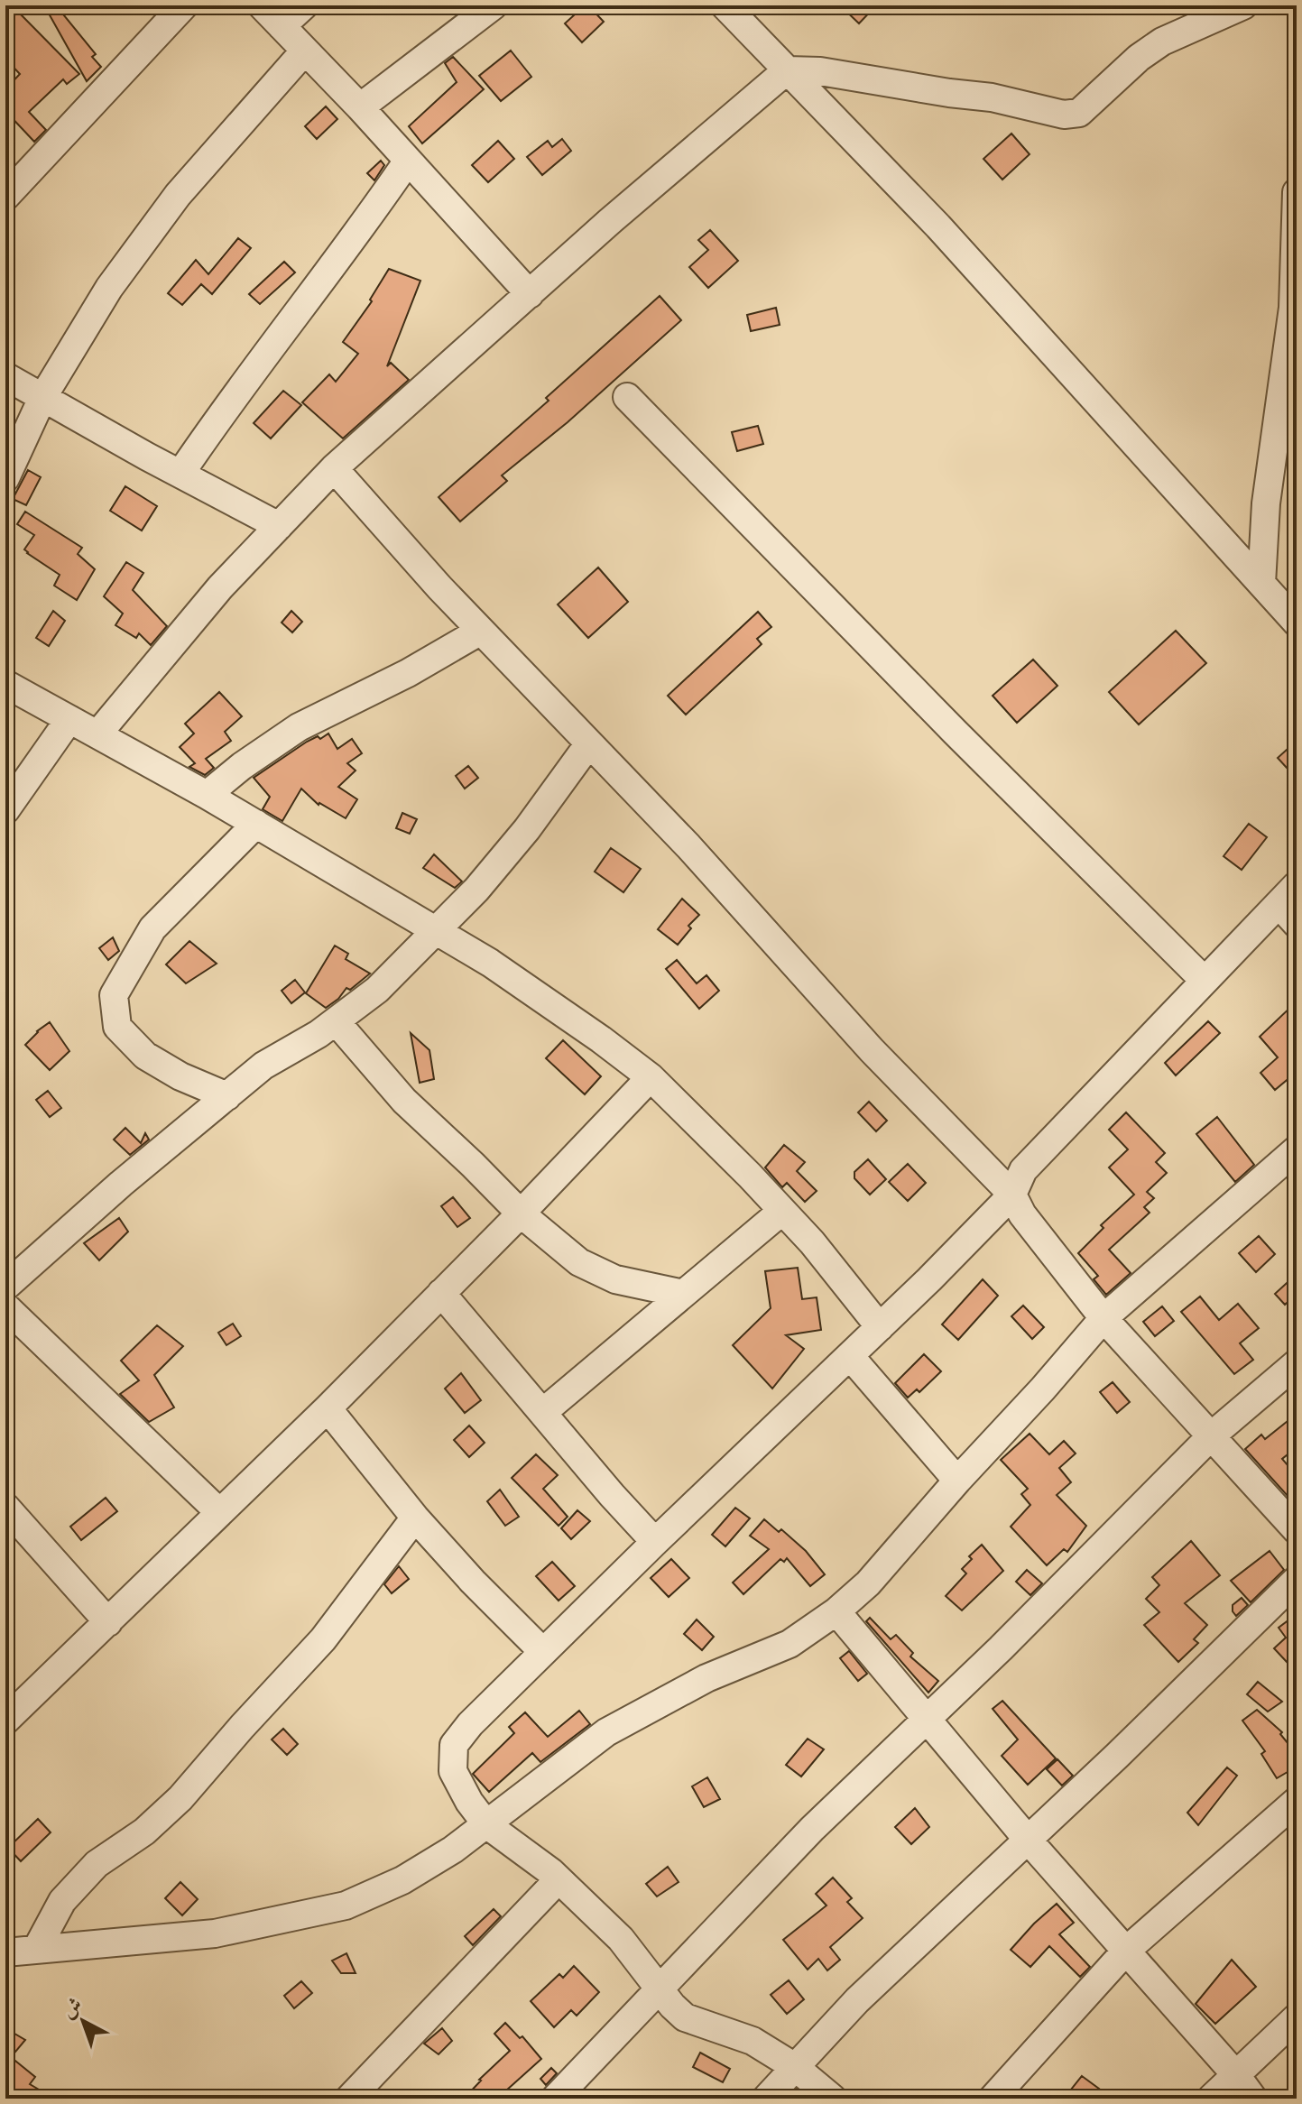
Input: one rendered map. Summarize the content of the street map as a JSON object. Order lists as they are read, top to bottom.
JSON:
{
  "north": "top left"
}
